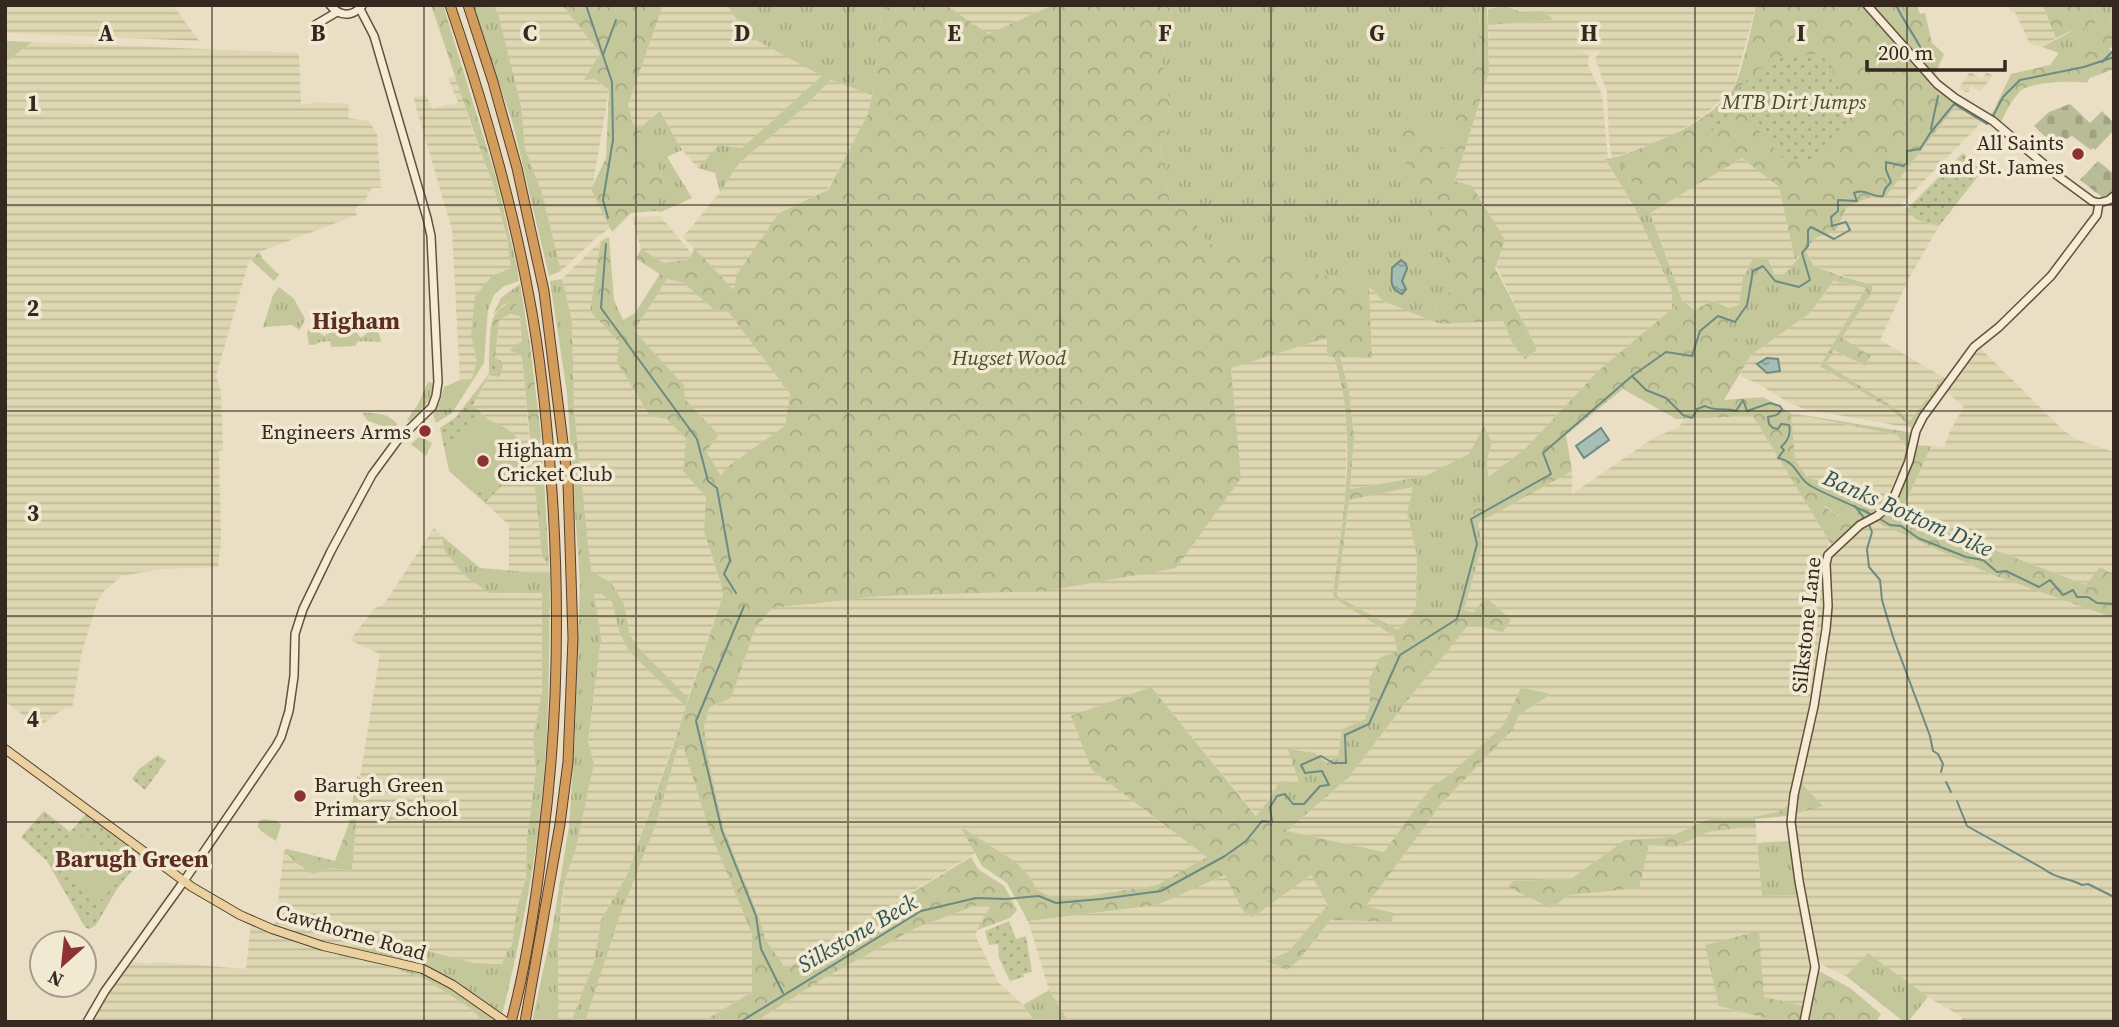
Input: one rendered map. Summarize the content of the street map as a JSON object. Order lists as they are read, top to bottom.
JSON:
{
  "streets": {
    "main road": ["Cawthorne Road"],
    "street": ["Silkstone Lane"]
  },
  "districts": ["Higham", "Barugh Green"],
  "water": ["Banks Bottom Dike", "Silkstone Beck"],
  "parks": ["MTB Dirt Jumps", "Hugset Wood"],
  "places": [
    "All Saints and St. James",
    "Engineers Arms",
    "Higham Cricket Club",
    "Barugh Green Primary School"
  ],
  "scale_bar": "200 m",
  "north": "bottom left",
  "grid": {
    "columns": [
      "A",
      "B",
      "C",
      "D",
      "E",
      "F",
      "G",
      "H",
      "I"
    ],
    "rows": [
      "1",
      "2",
      "3",
      "4"
    ]
  }
}
